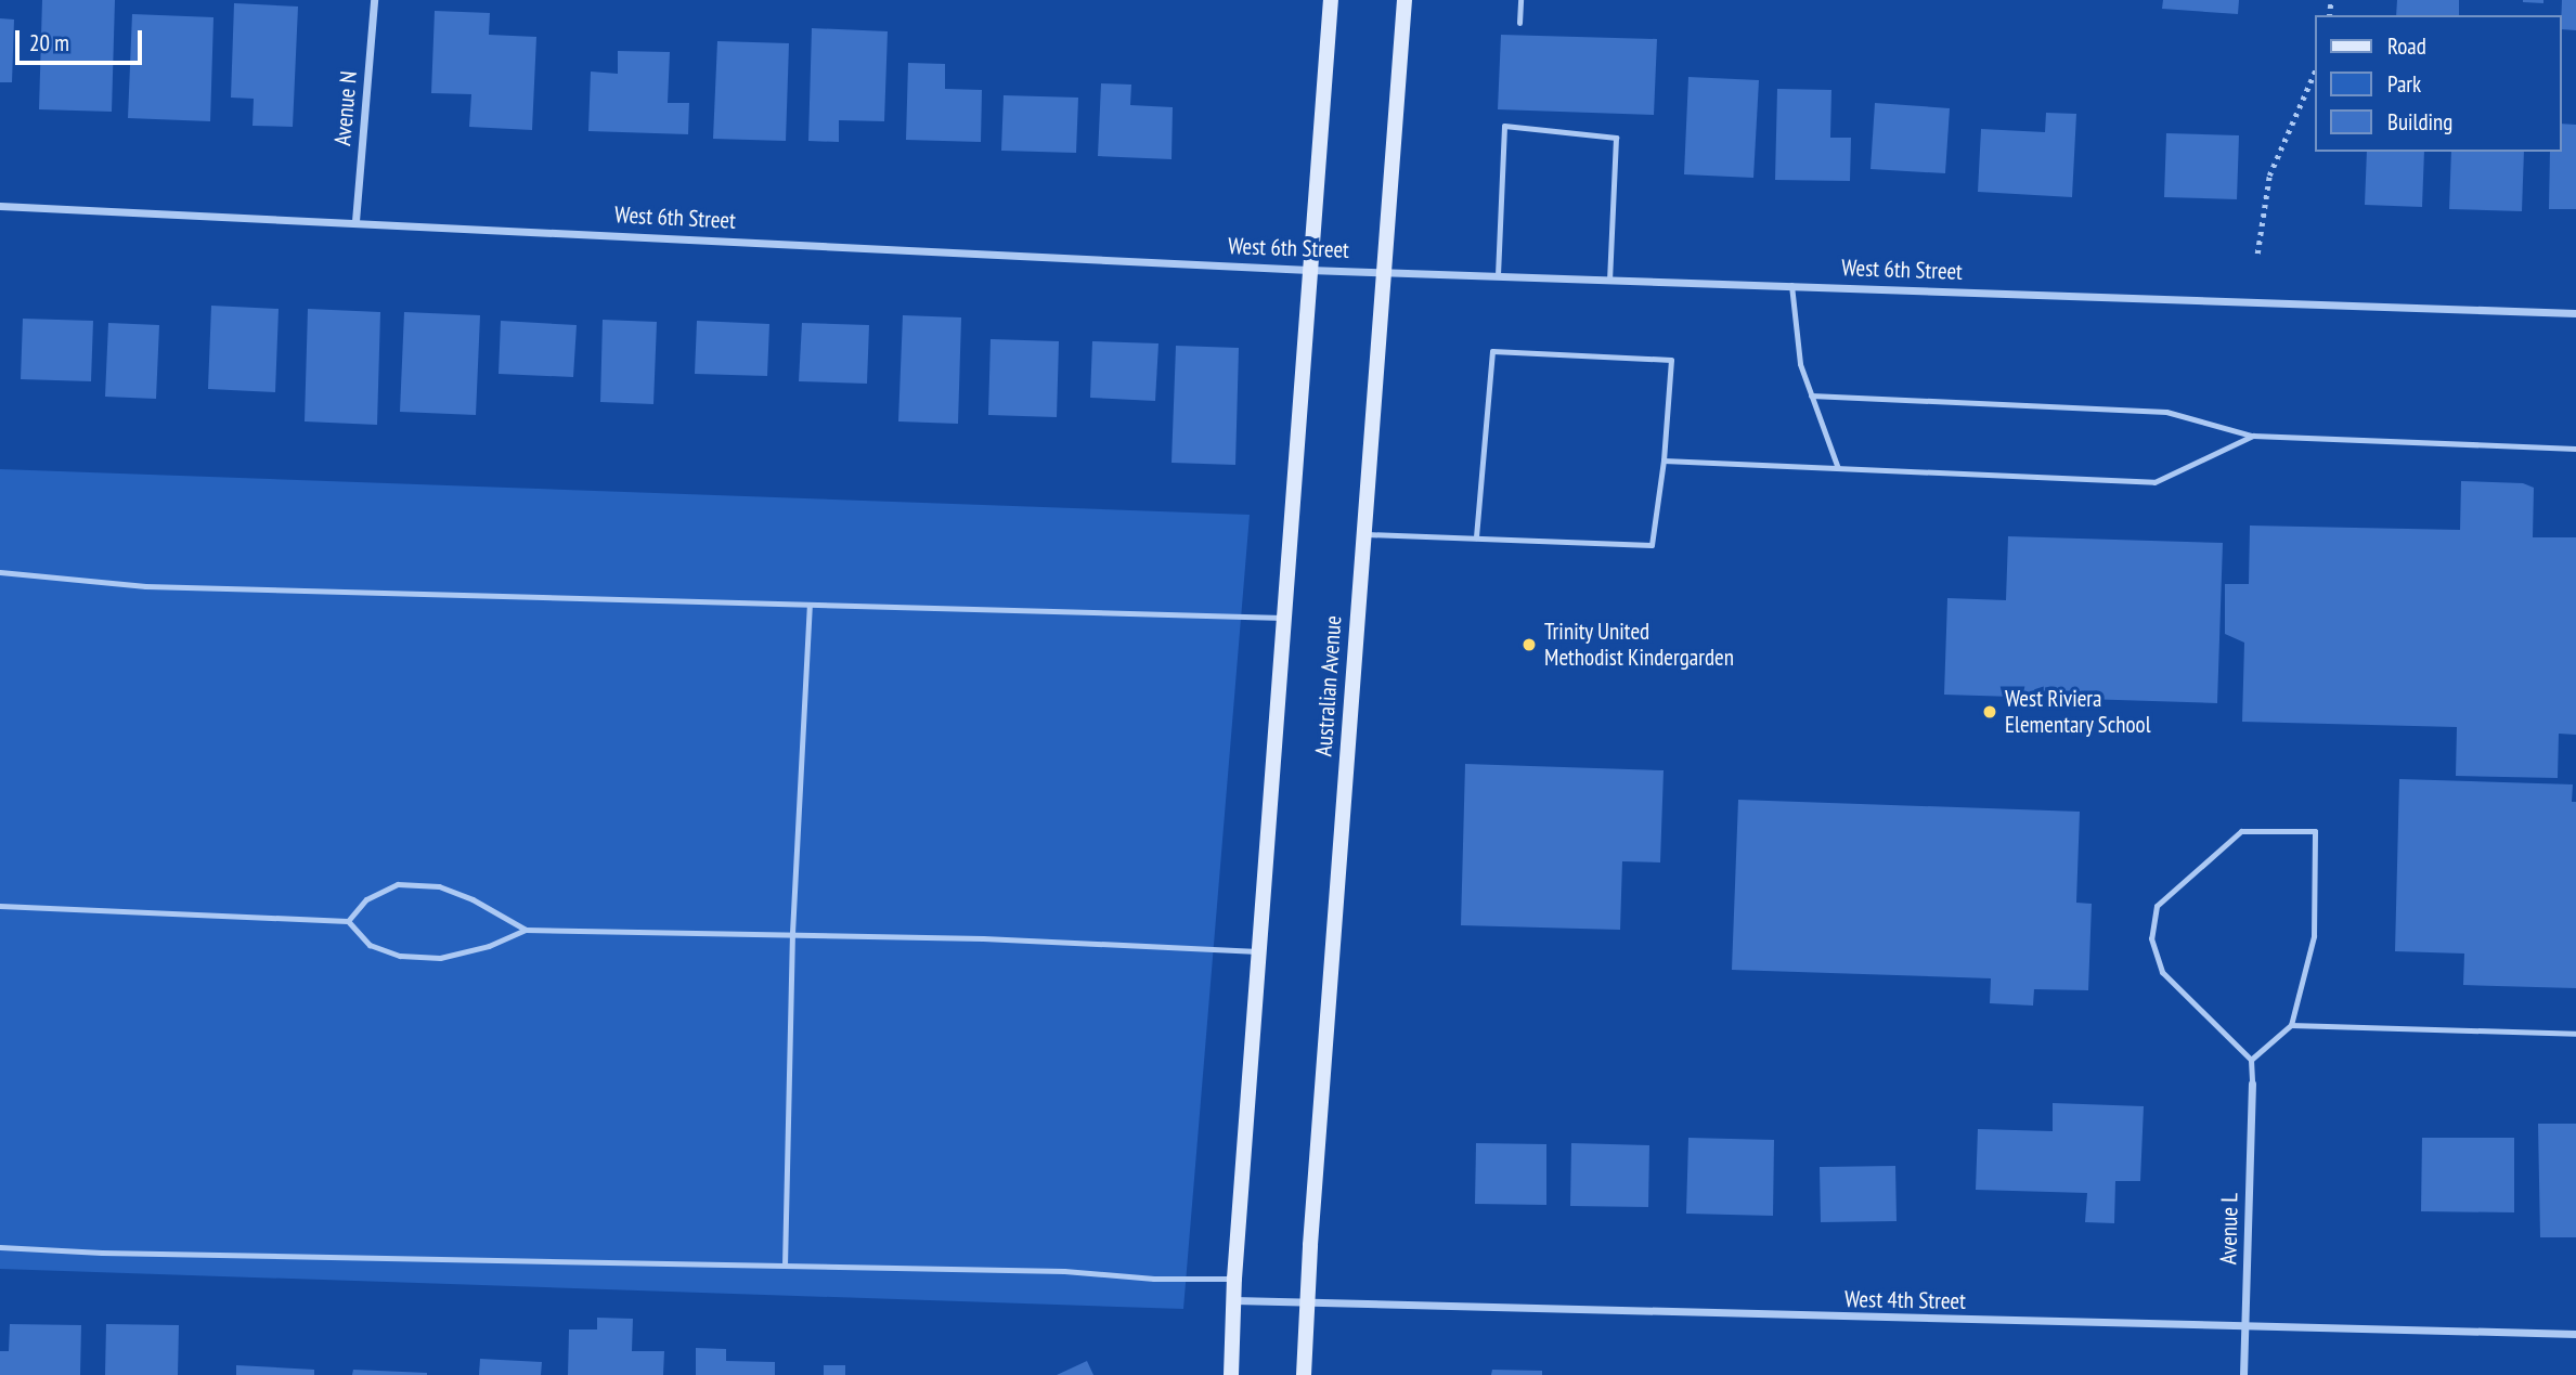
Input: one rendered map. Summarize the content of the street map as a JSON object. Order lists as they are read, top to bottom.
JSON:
{
  "streets": {
    "main road": ["Australian Avenue"],
    "street": [
      "Avenue N",
      "West 6th Street",
      "Avenue L",
      "West 4th Street"
    ]
  },
  "crossings": [
    ["Avenue N", "West 6th Street"],
    ["West 6th Street", "Australian Avenue"],
    ["Australian Avenue", "West 4th Street"],
    ["Avenue L", "West 4th Street"]
  ],
  "places": ["Trinity United Methodist Kindergarden", "West Riviera Elementary School"],
  "legend": ["Road", "Park", "Building"],
  "scale_bar": "20 m"
}
